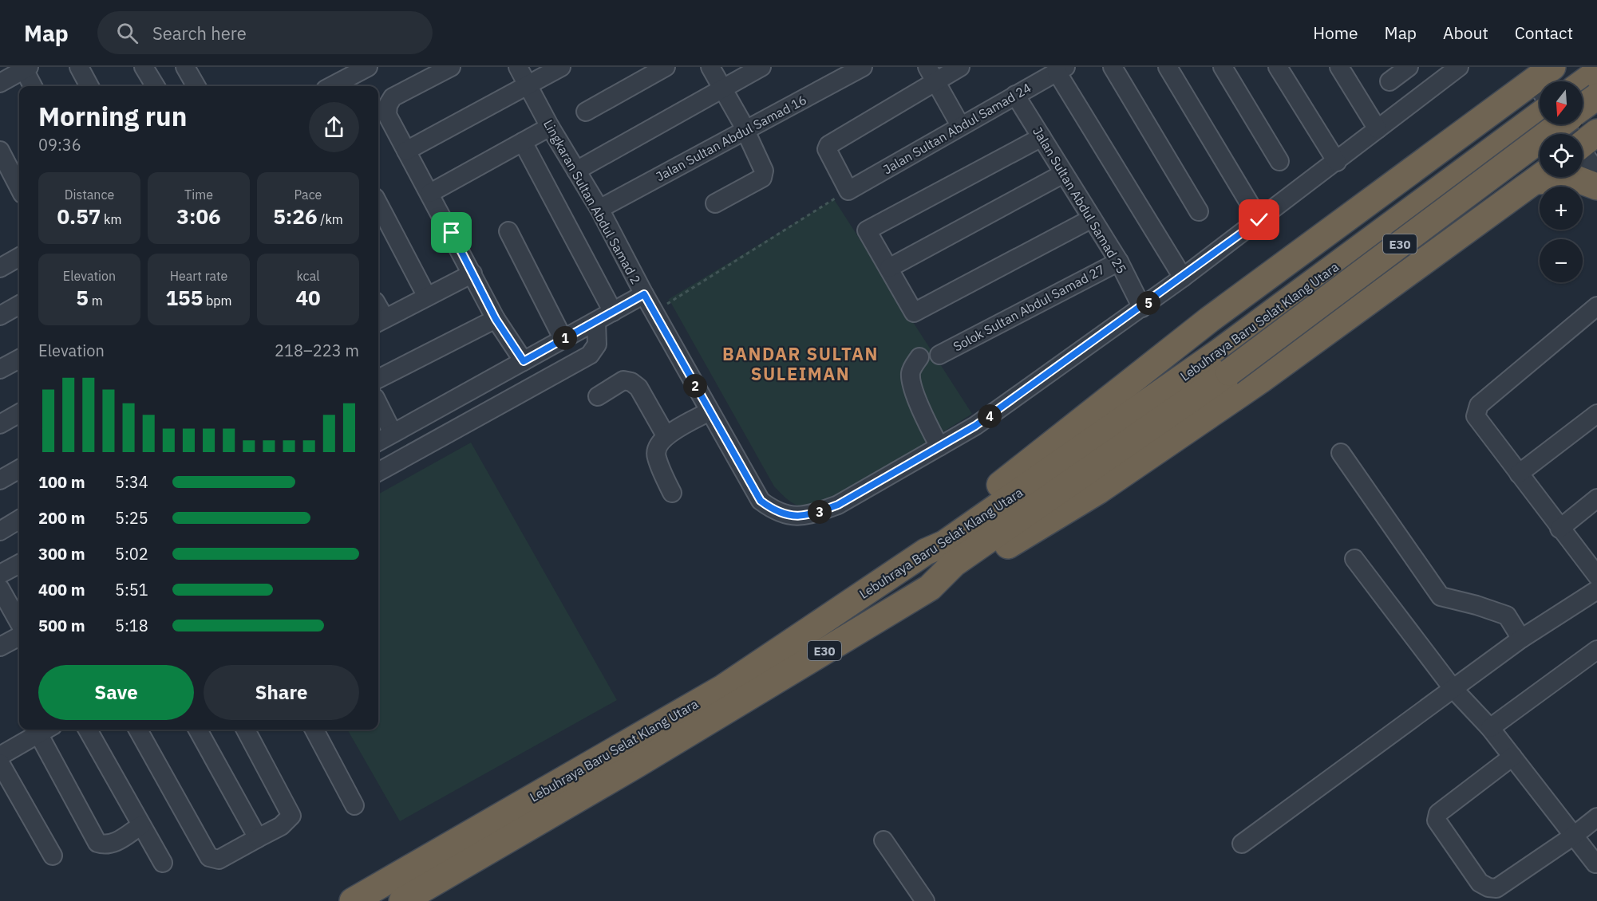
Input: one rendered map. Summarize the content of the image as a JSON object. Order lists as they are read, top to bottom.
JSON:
{
  "streets": {
    "highway": ["E30", "Lebuhraya Baru Selat Klang Utara"],
    "street": [
      "Jalan Sultan Abdul Samad 24",
      "Jalan Sultan Abdul Samad 16",
      "Jalan Sultan Abdul Samad 25",
      "Lingkaran Sultan Abdul Samad 2",
      "Solok Sultan Abdul Samad 27"
    ]
  },
  "crossings": [
    ["Jalan Sultan Abdul Samad 24", "Jalan Sultan Abdul Samad 25"],
    ["Jalan Sultan Abdul Samad 16", "Lingkaran Sultan Abdul Samad 2"],
    ["Jalan Sultan Abdul Samad 25", "Lingkaran Sultan Abdul Samad 2"],
    ["Jalan Sultan Abdul Samad 25", "Solok Sultan Abdul Samad 27"]
  ],
  "districts": ["BANDAR SULTAN SULEIMAN"],
  "north": "bottom",
  "page": {
    "header": "Map",
    "search": "Search here",
    "nav": [
      "Home",
      "Map",
      "About",
      "Contact"
    ],
    "map_buttons": ["+", "−"],
    "heading": ["Morning run", "09:36"],
    "stats": [
      ["Distance", "0.57 km"],
      ["Time", "3:06"],
      ["Pace", "5:26 /km"],
      ["Elevation", "5 m"],
      ["Heart rate", "155 bpm"],
      ["kcal", "40"]
    ],
    "pins": [
      "5",
      "1",
      "2",
      "4",
      "3"
    ],
    "chart": ["Elevation", "218–223 m"],
    "list": [
      {
        "name": "100 m",
        "note": "5:34"
      },
      {
        "name": "200 m",
        "note": "5:25"
      },
      {
        "name": "300 m",
        "note": "5:02"
      },
      {
        "name": "400 m",
        "note": "5:51"
      },
      {
        "name": "500 m",
        "note": "5:18"
      }
    ],
    "buttons": ["Save", "Share"]
  }
}
